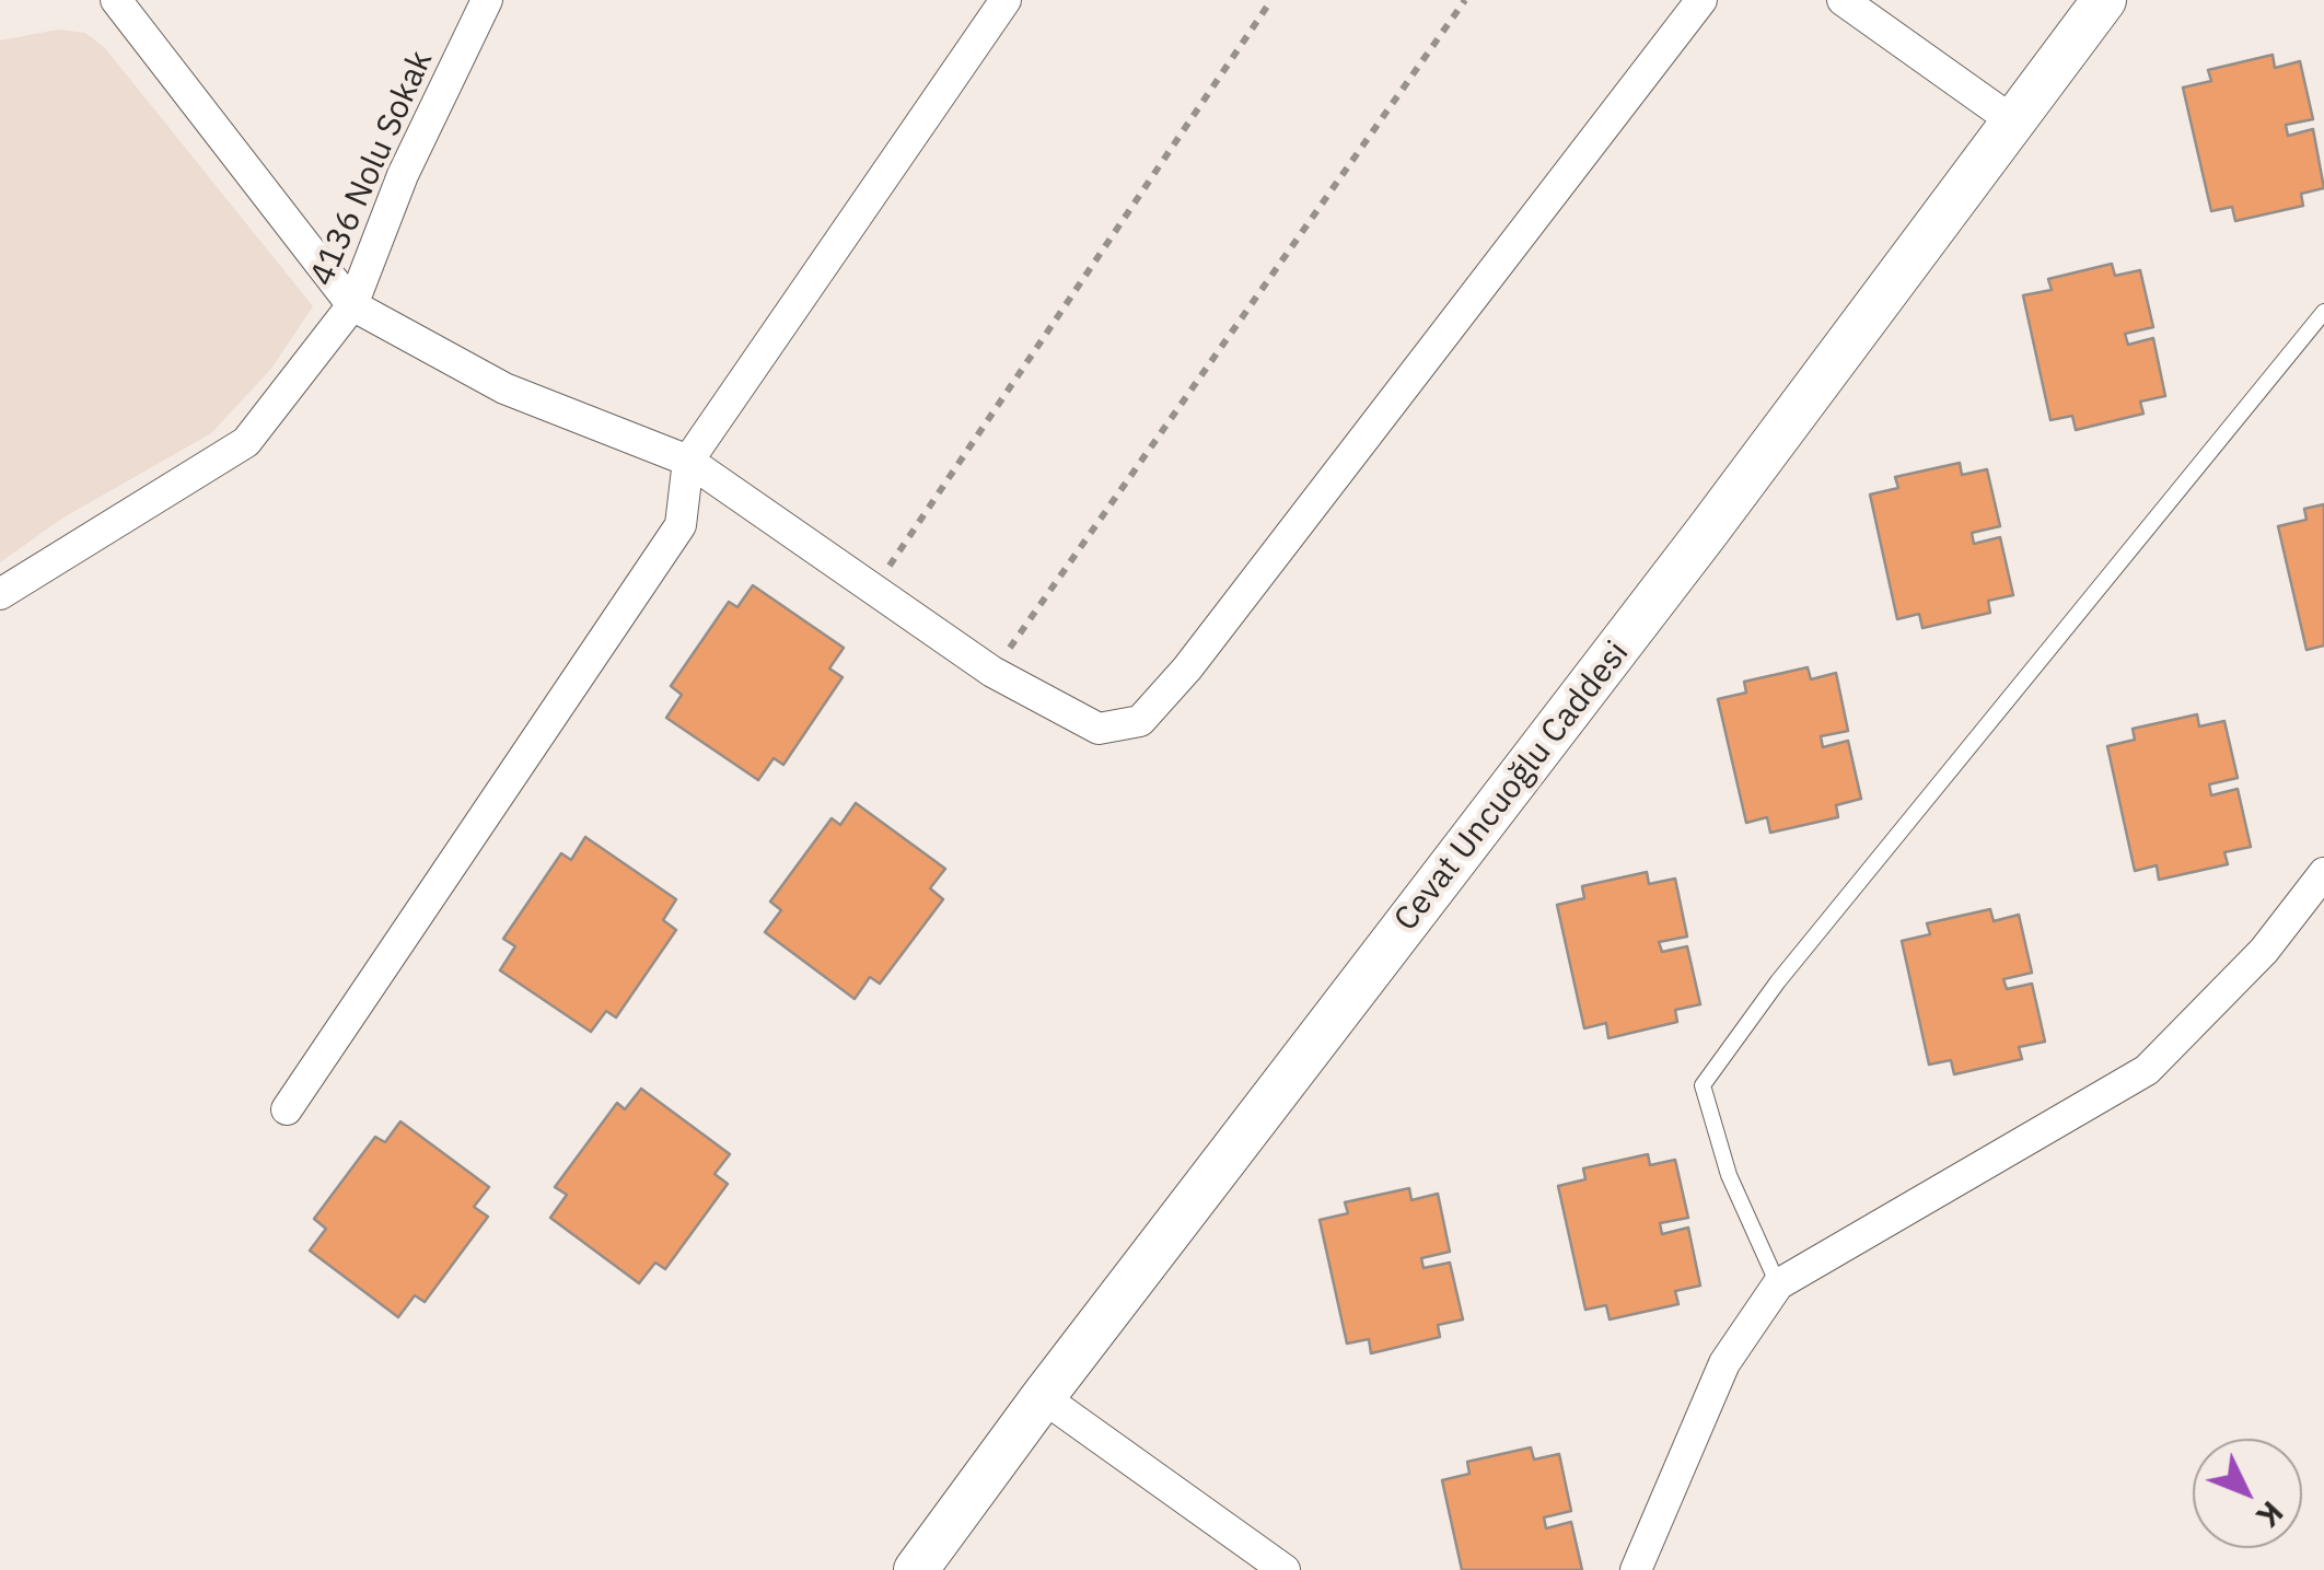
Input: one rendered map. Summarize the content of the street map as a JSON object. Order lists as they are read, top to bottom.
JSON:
{
  "streets": {
    "street": ["4136 Nolu Sokak", "Cevat Uncuoğlu Caddesi"]
  },
  "north": "bottom right"
}
